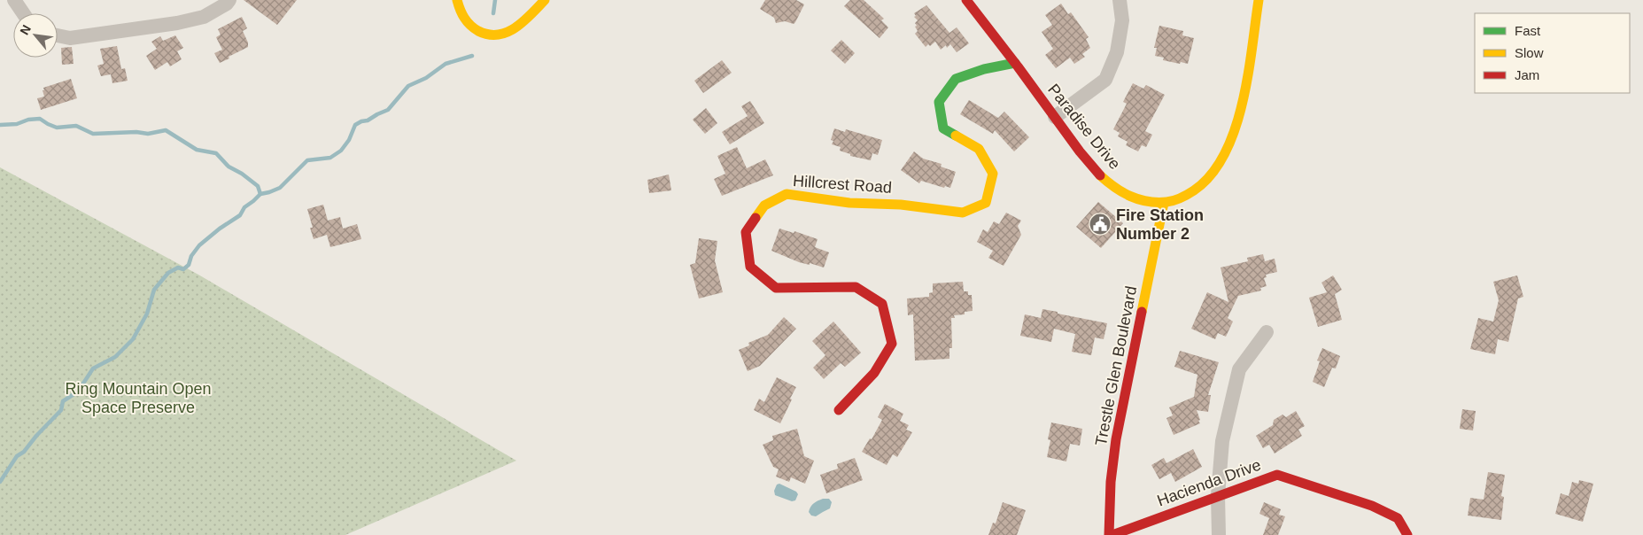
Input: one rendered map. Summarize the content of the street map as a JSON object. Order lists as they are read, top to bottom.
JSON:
{
  "streets": {
    "street": [
      "Paradise Drive",
      "Hillcrest Road",
      "Trestle Glen Boulevard",
      "Hacienda Drive"
    ]
  },
  "crossings": [
    ["Paradise Drive", "Hillcrest Road"],
    ["Paradise Drive", "Trestle Glen Boulevard"],
    ["Trestle Glen Boulevard", "Hacienda Drive"]
  ],
  "parks": ["Ring Mountain Open Space Preserve"],
  "places": {
    "public building": ["Fire Station Number 2"]
  },
  "legend": ["Fast", "Slow", "Jam"],
  "north": "top left"
}
